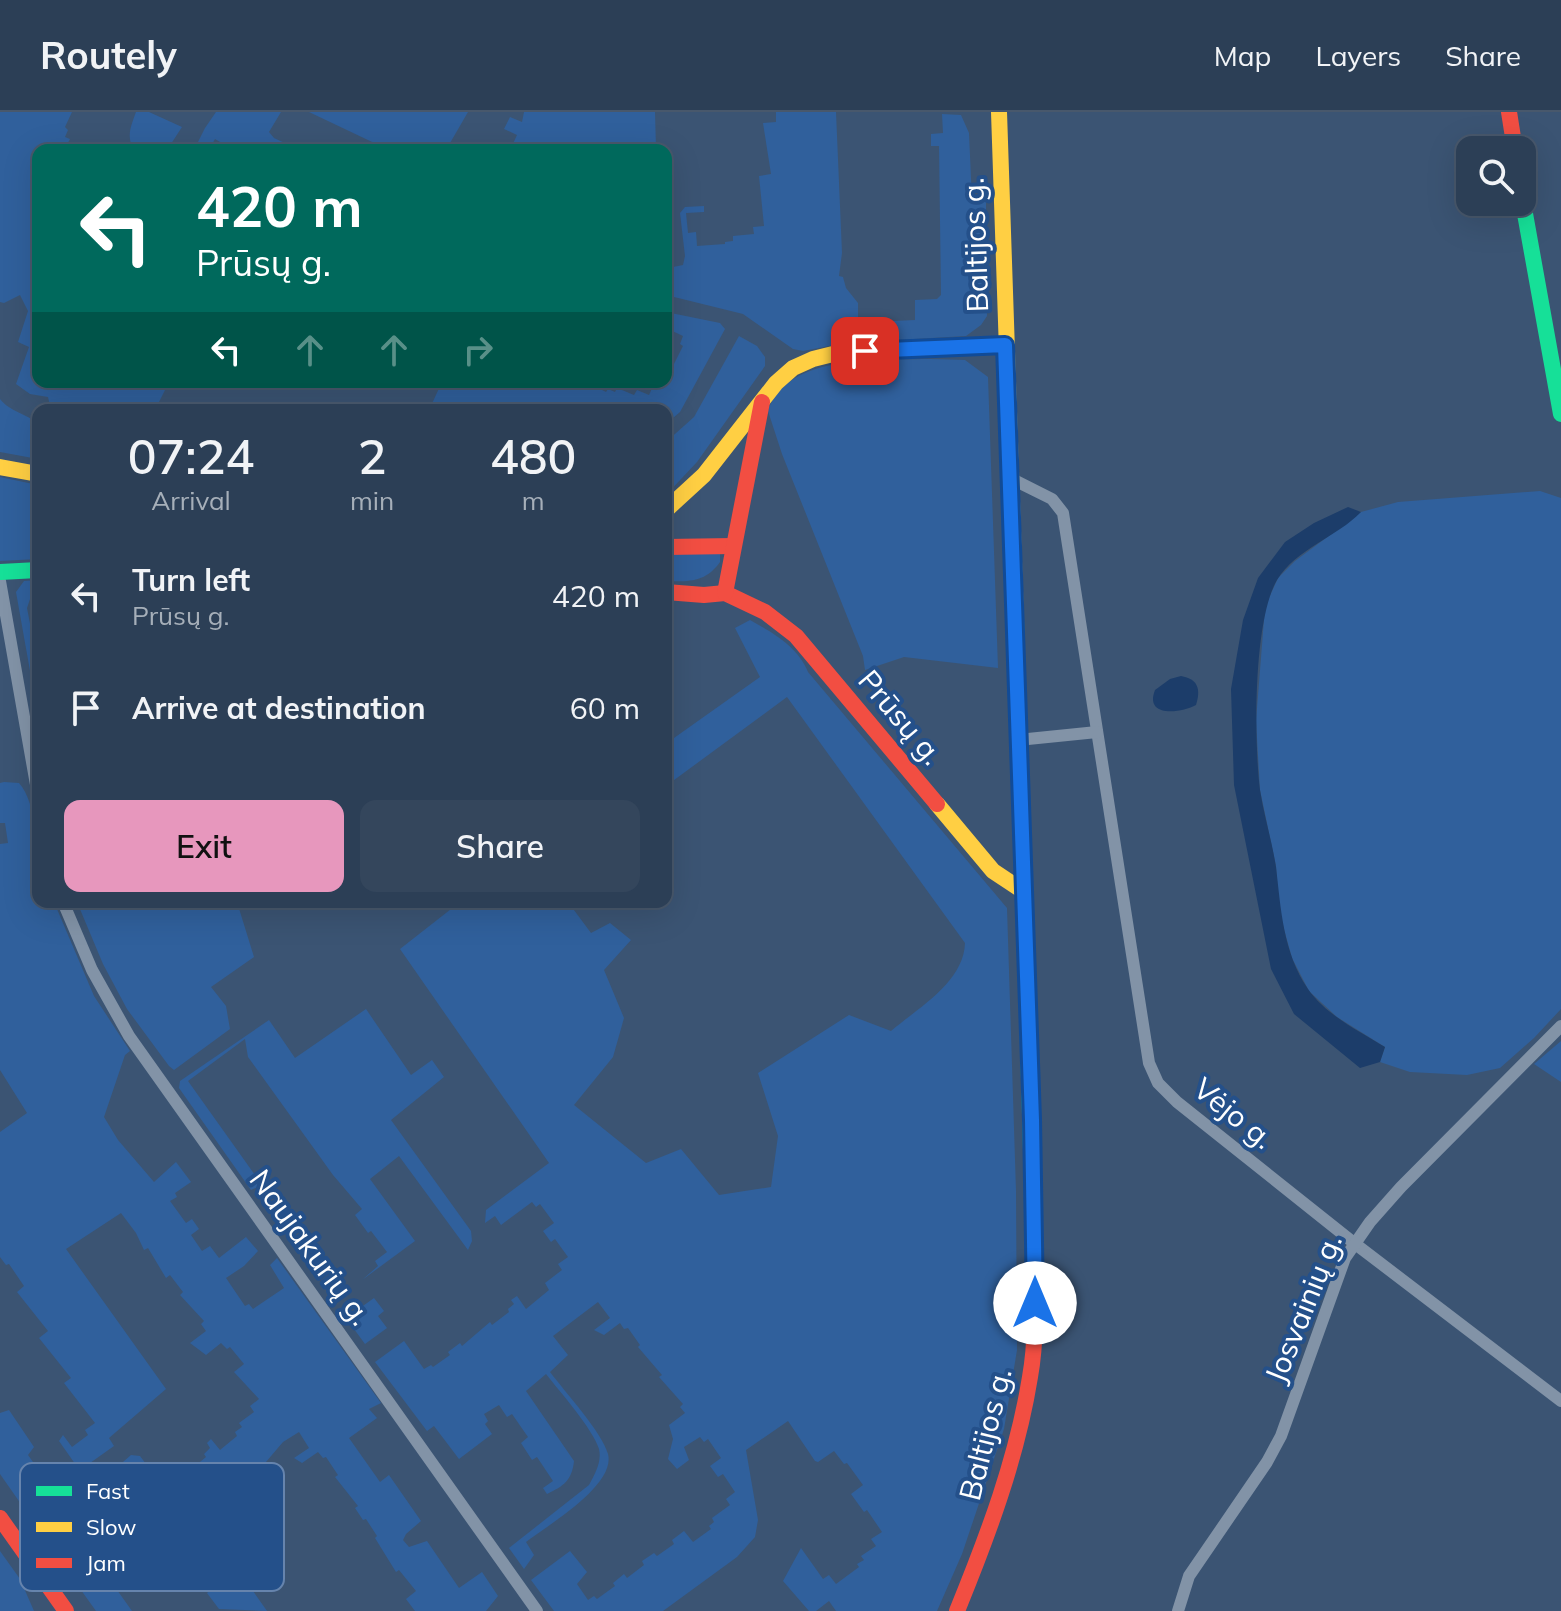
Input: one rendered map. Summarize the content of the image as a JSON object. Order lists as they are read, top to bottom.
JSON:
{
  "streets": {
    "street": [
      "Baltijos g.",
      "Prūsų g.",
      "Vėjo g.",
      "Naujakurių g.",
      "Josvainių g."
    ]
  },
  "crossings": [
    ["Baltijos g.", "Prūsų g."],
    ["Baltijos g.", "Vėjo g."],
    ["Vėjo g.", "Josvainių g."]
  ],
  "legend": ["Fast", "Slow", "Jam"],
  "page": {
    "header": "Routely",
    "nav": ["Map", "Layers", "Share"],
    "turn": ["420 m", "Prūsų g."],
    "eta": [
      "07:24",
      "Arrival",
      "2",
      "min",
      "480",
      "m"
    ],
    "list": [
      {
        "name": "Turn left",
        "note": "Prūsų g.",
        "value": "420 m"
      },
      {
        "name": "Arrive at destination",
        "value": "60 m"
      }
    ],
    "buttons": ["Exit", "Share"]
  }
}
